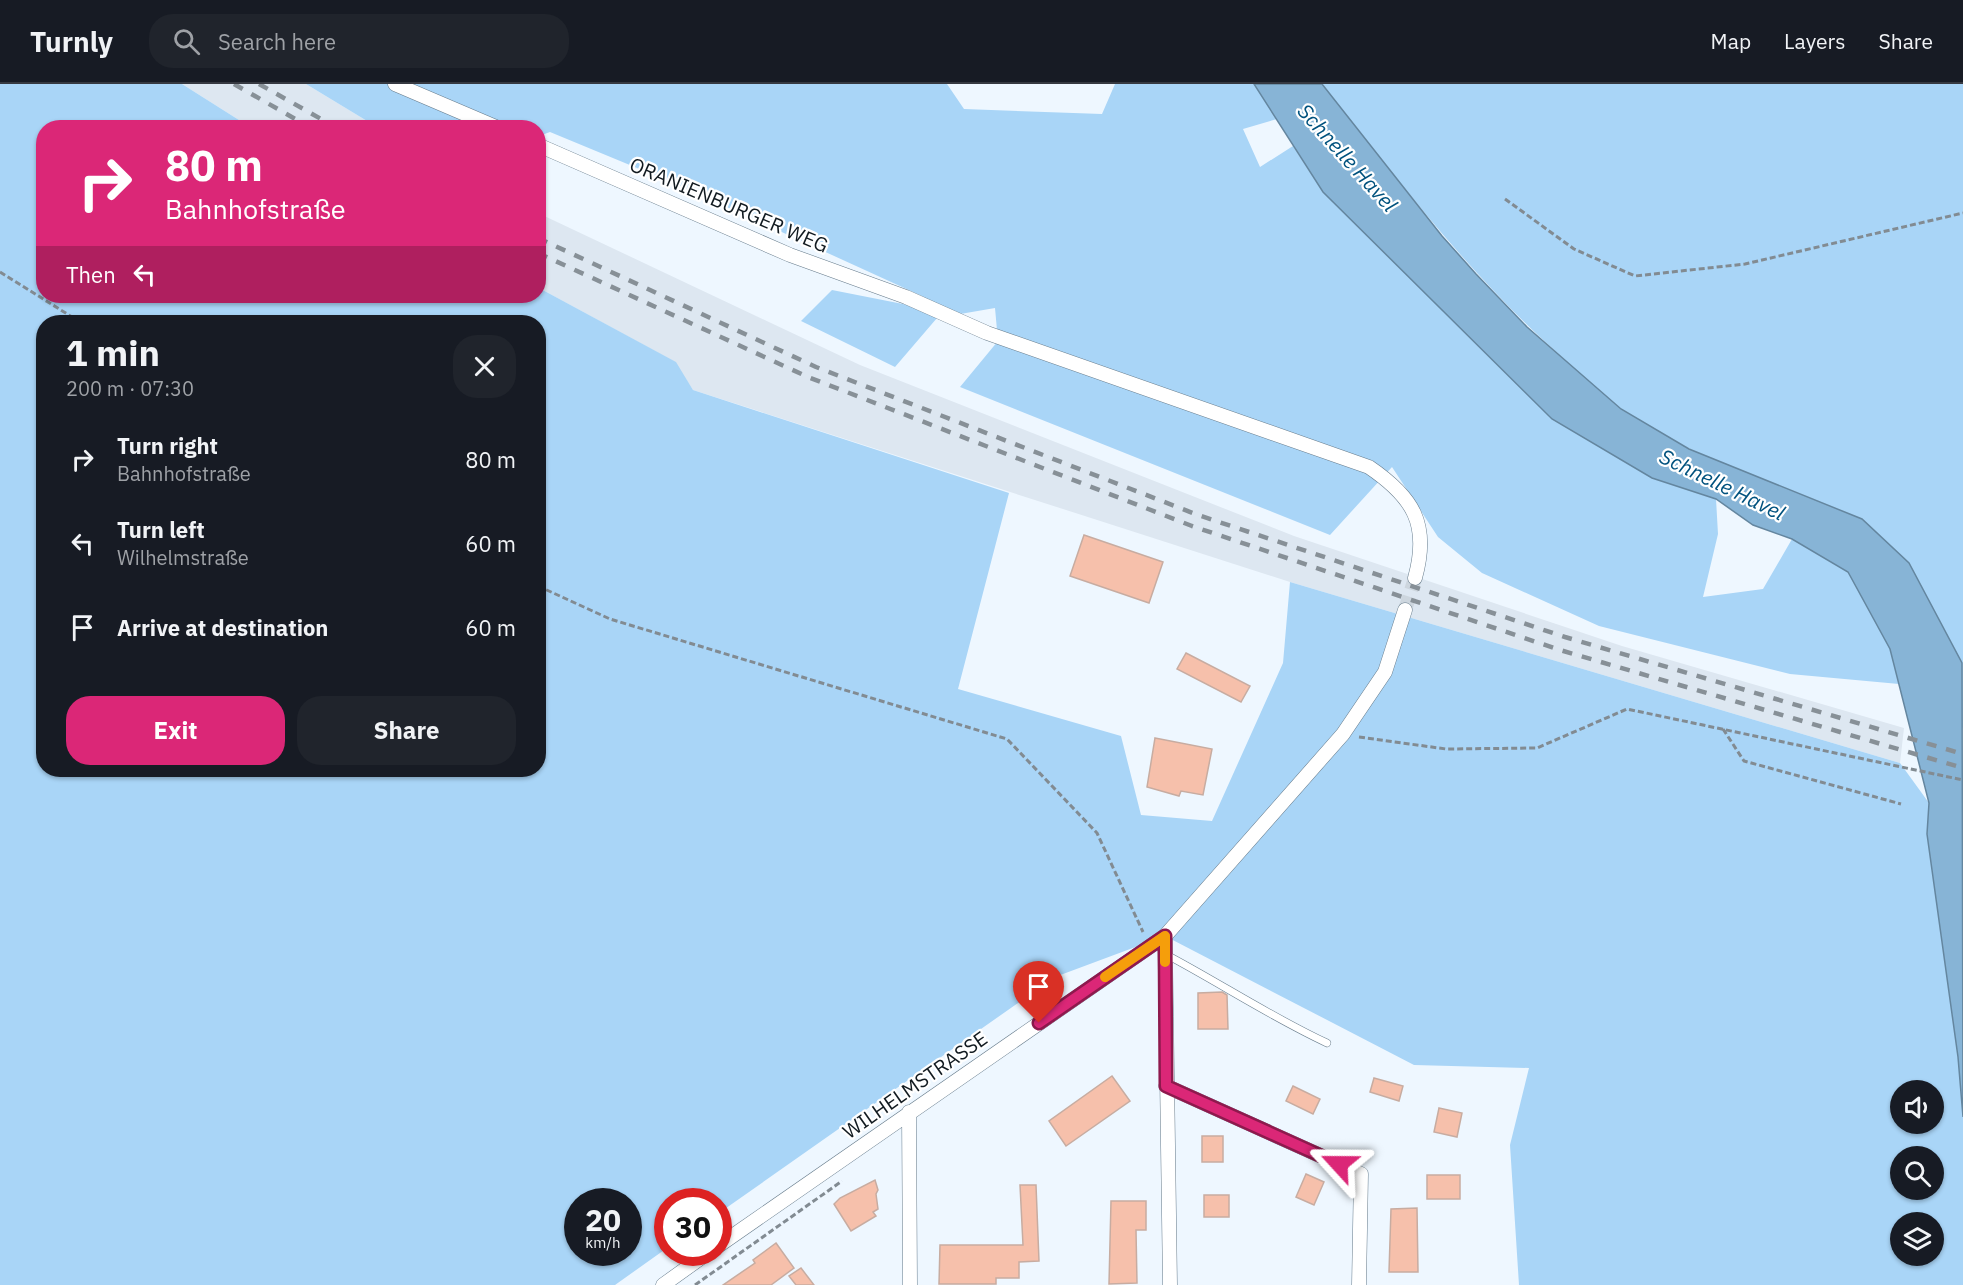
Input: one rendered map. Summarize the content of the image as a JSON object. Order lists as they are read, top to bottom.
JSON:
{
  "streets": {
    "street": ["ORANIENBURGER WEG", "WILHELMSTRASSE"]
  },
  "water": ["Schnelle Havel"],
  "page": {
    "header": "Turnly",
    "search": "Search here",
    "nav": ["Map", "Layers", "Share"],
    "turn": ["80 m", "Bahnhofstraße"],
    "then": "Then",
    "heading": ["1 min", "200 m · 07:30"],
    "list": [
      {
        "name": "Turn right",
        "note": "Bahnhofstraße",
        "value": "80 m"
      },
      {
        "name": "Turn left",
        "note": "Wilhelmstraße",
        "value": "60 m"
      },
      {
        "name": "Arrive at destination",
        "value": "60 m"
      }
    ],
    "buttons": ["Exit", "Share"],
    "speed": "20 km/h",
    "limit": "30"
  }
}
